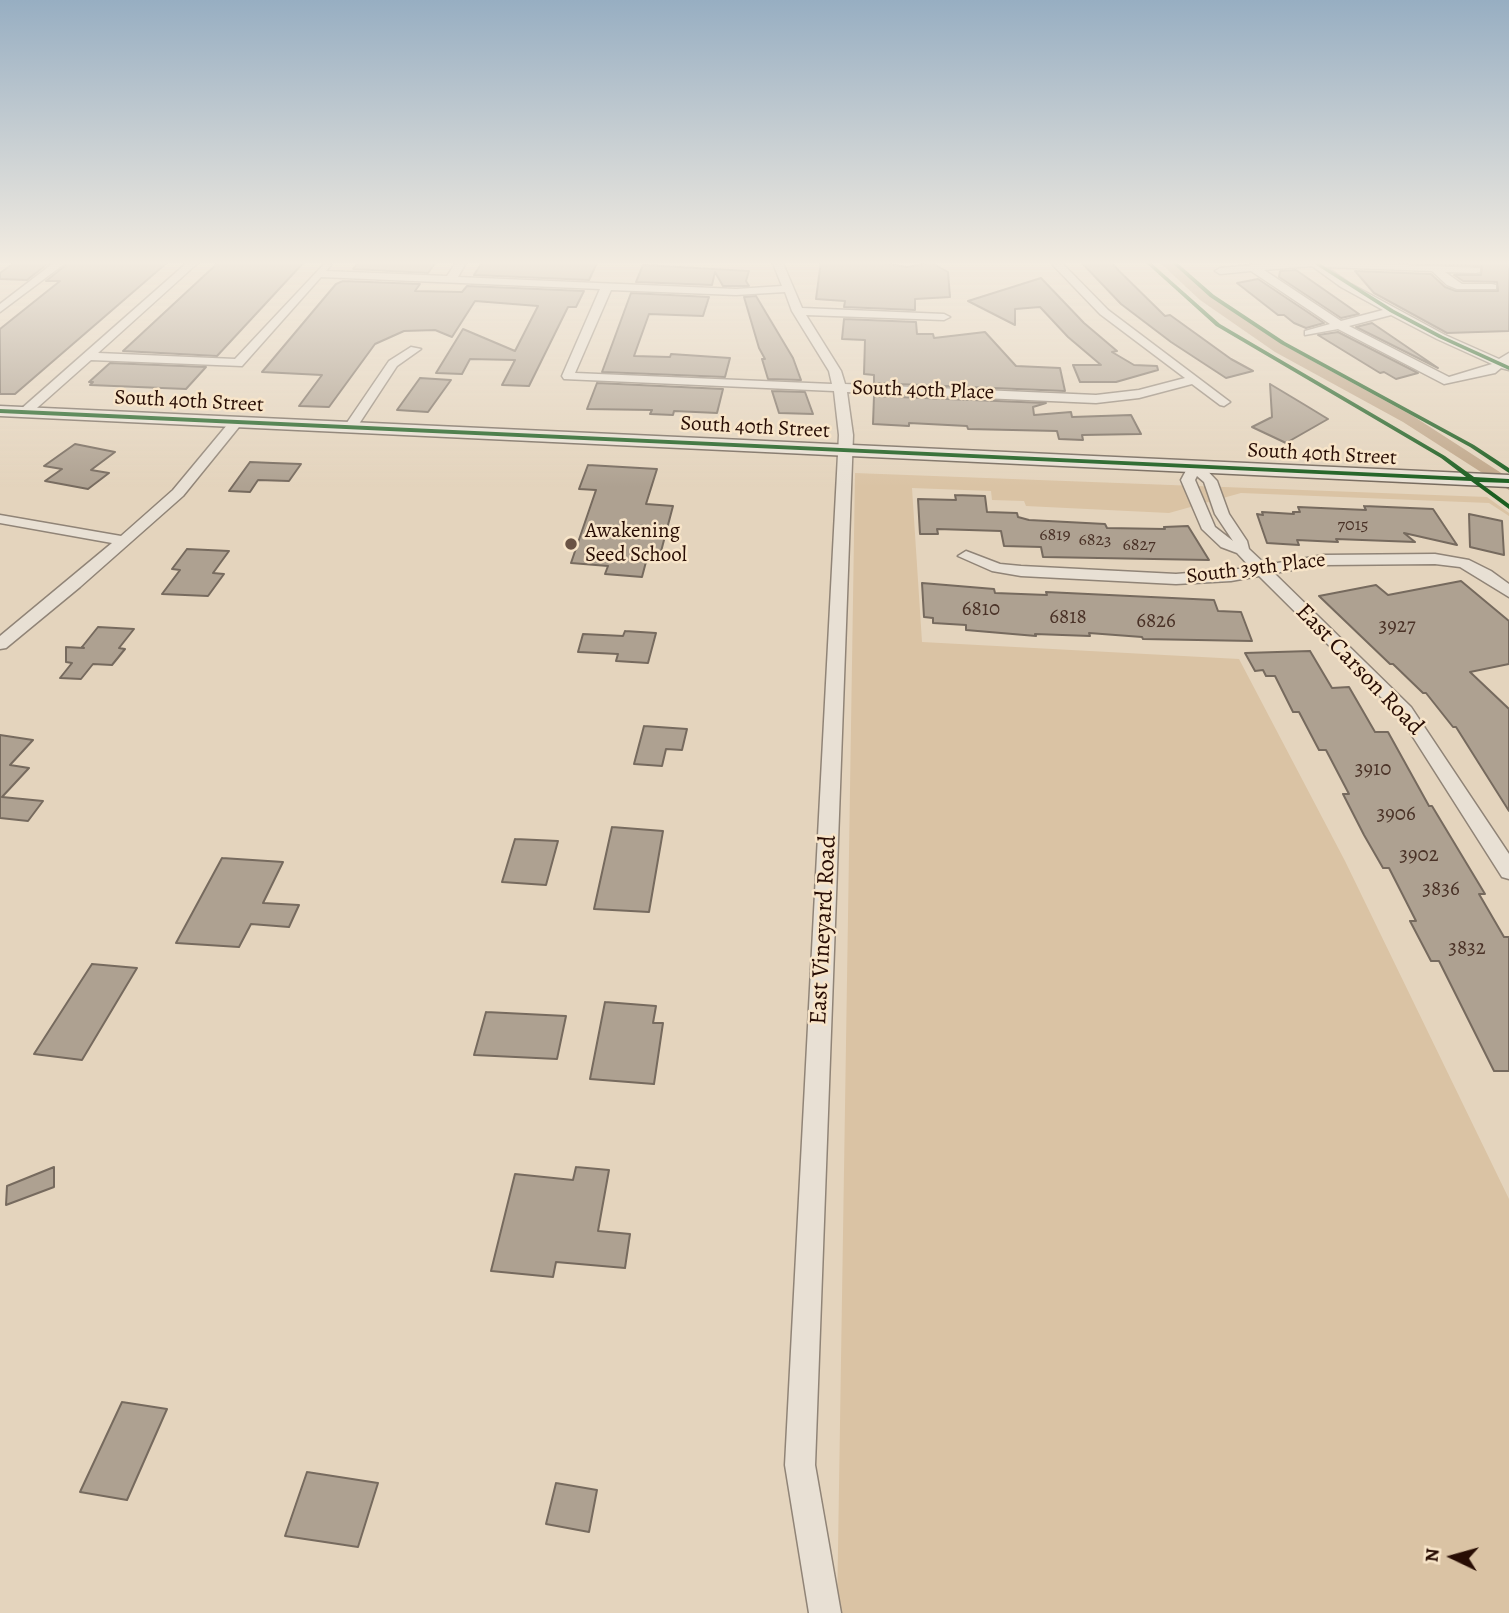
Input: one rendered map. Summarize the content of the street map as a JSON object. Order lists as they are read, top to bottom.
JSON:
{
  "streets": {
    "main road": ["South 40th Street"],
    "street": [
      "South 40th Place",
      "South 39th Place",
      "East Carson Road",
      "East Vineyard Road"
    ]
  },
  "crossings": [
    ["South 40th Place", "East Vineyard Road"],
    ["South 40th Street", "East Carson Road"],
    ["South 40th Street", "East Vineyard Road"],
    ["South 39th Place", "East Carson Road"]
  ],
  "places": ["Awakening Seed School"],
  "house_numbers": [
    "7015",
    "6819",
    "6823",
    "6827",
    "6810",
    "6818",
    "6826",
    "3927",
    "3910",
    "3906",
    "3902",
    "3836",
    "3832"
  ],
  "north": "left"
}
